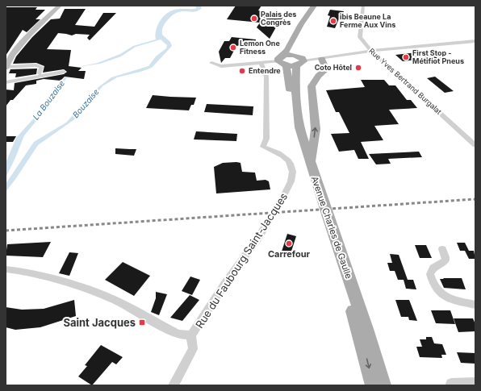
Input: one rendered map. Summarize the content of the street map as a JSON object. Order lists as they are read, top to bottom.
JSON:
{
  "streets": {
    "main road": ["Avenue Charles de Gaulle"],
    "street": ["Rue Yves Bertrand Burgalat", "Rue du Faubourg Saint-Jacques"]
  },
  "water": ["La Bouzaise", "Bouzaise"],
  "places": {
    "other": [
      "Palais des Congrès",
      "ibis Beaune La Ferme Aux Vins",
      "Lemon One Fitness",
      "First Stop - Métifiot Pneus",
      "Coto Hôtel",
      "Entendre",
      "Carrefour"
    ],
    "transit": ["Saint Jacques"]
  }
}
